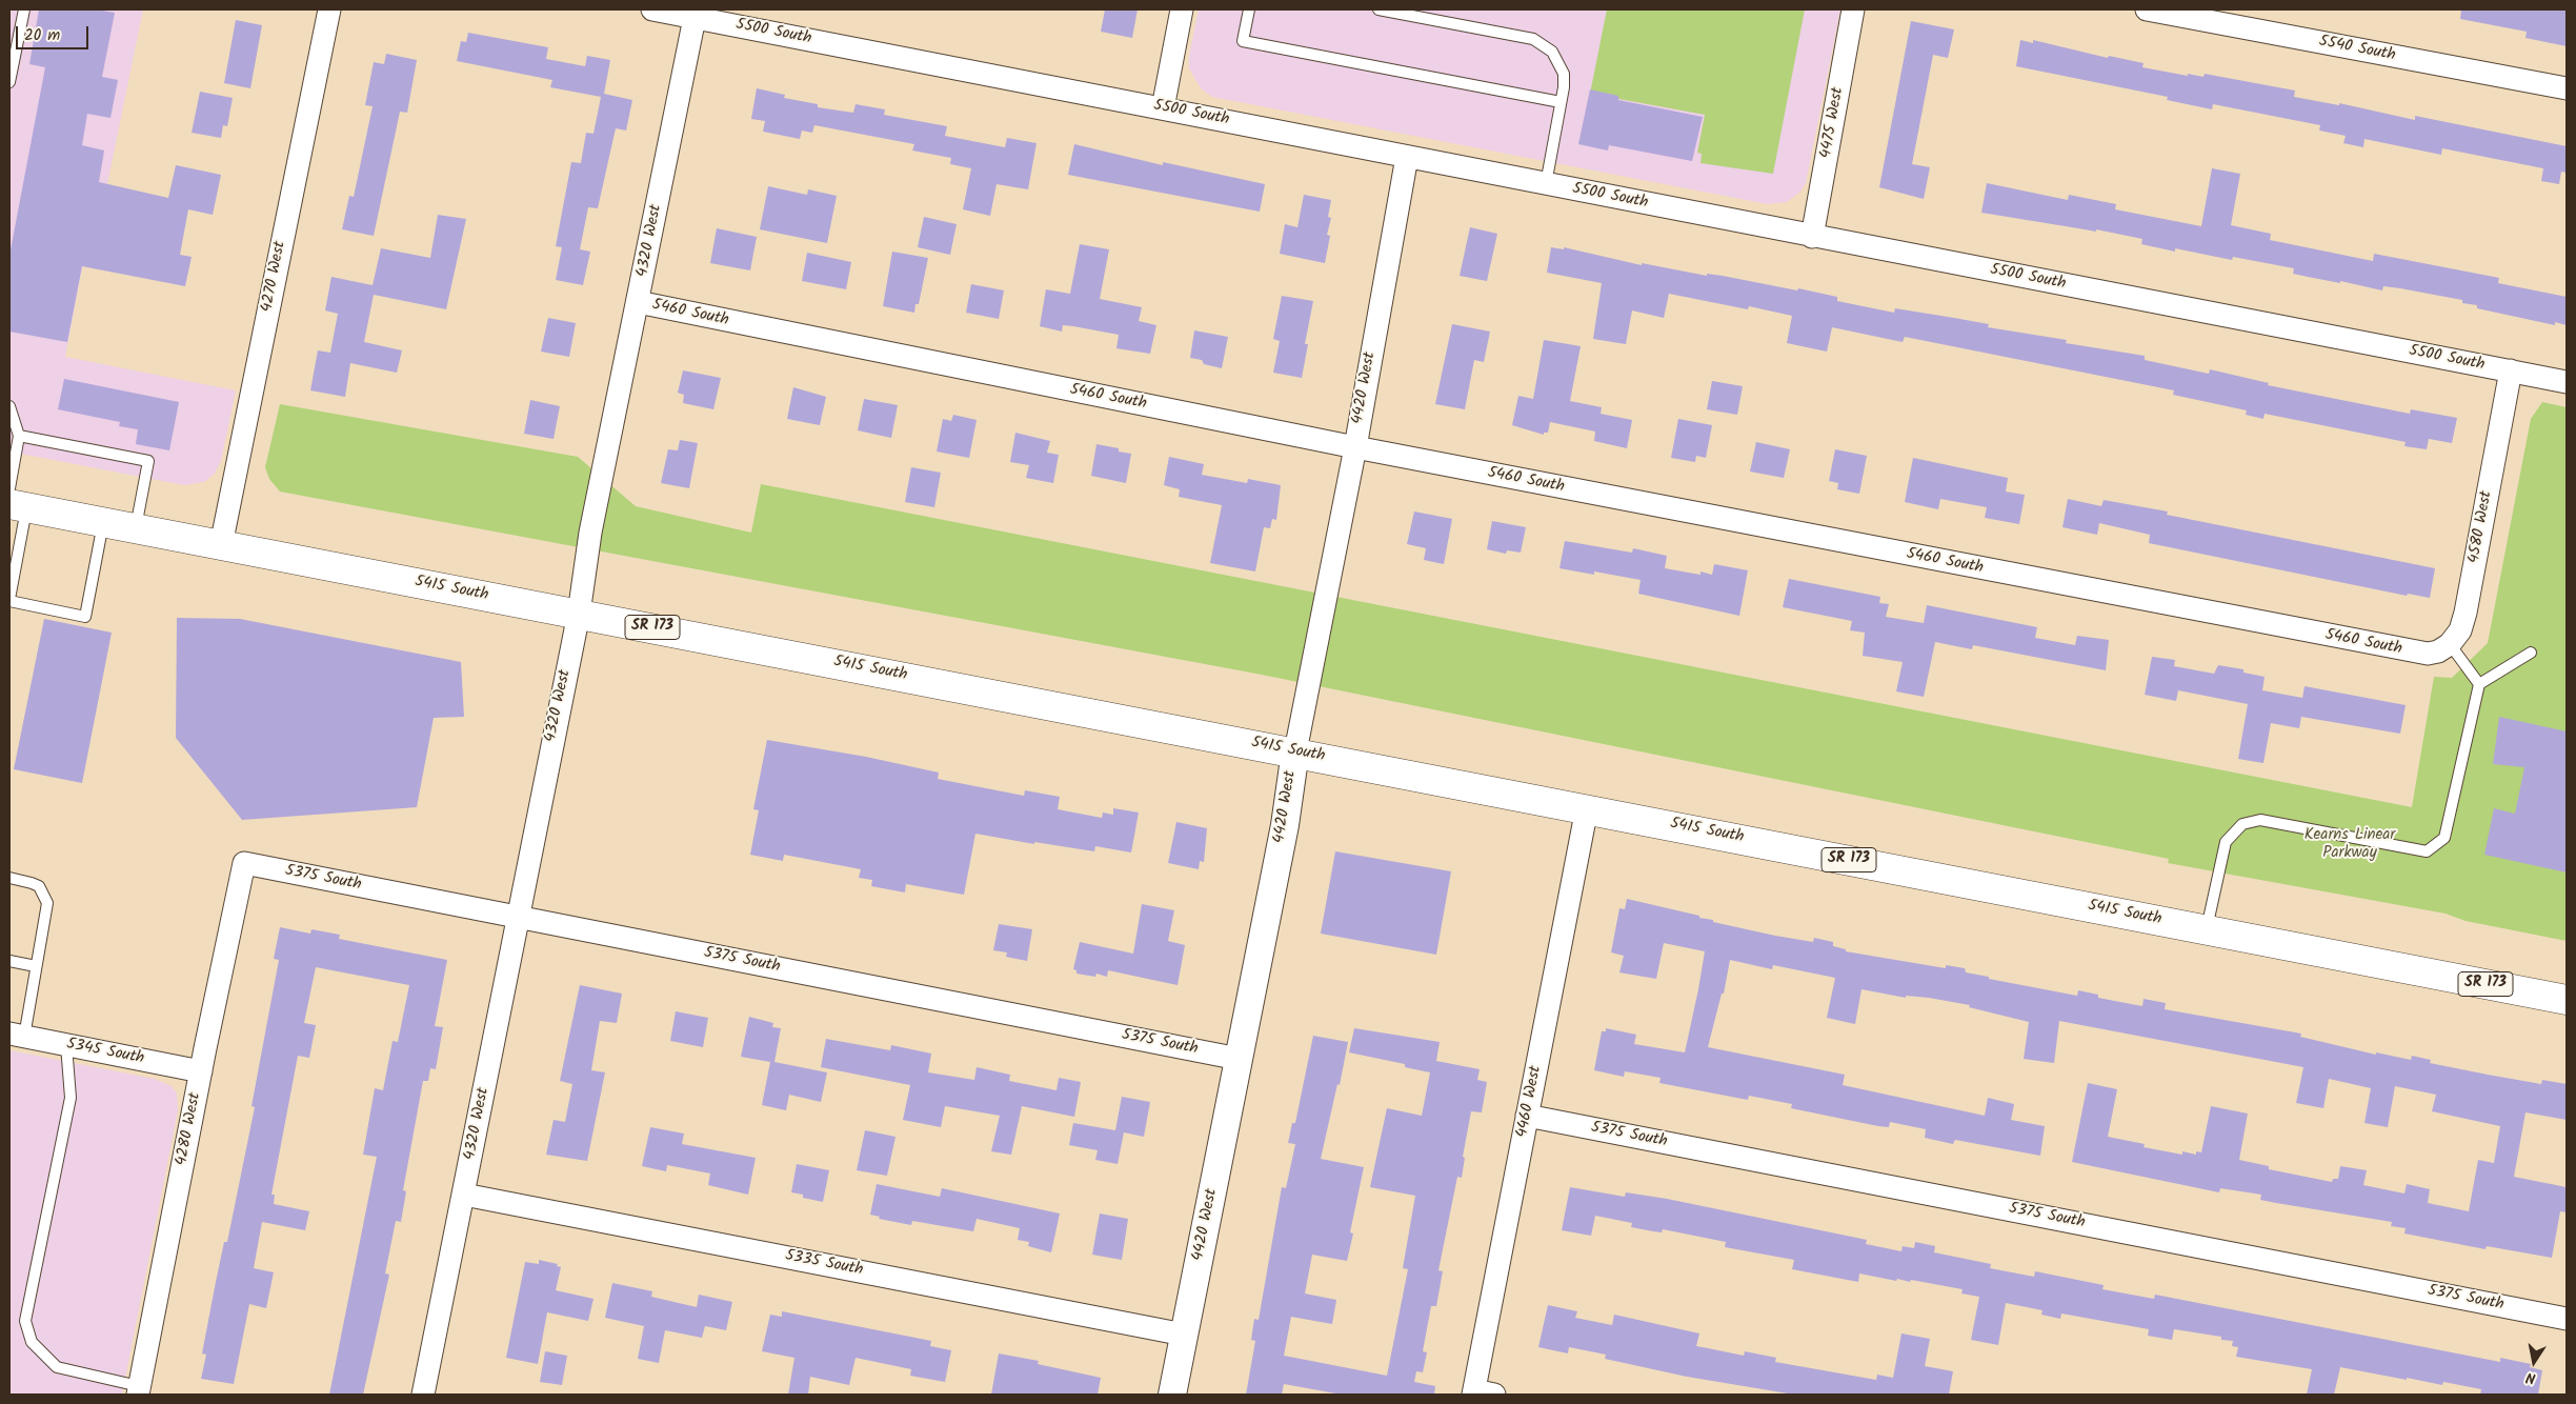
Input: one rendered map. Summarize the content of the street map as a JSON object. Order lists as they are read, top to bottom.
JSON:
{
  "streets": {
    "main road": ["5415 South", "SR 173"],
    "street": [
      "5500 South",
      "5540 South",
      "4475 West",
      "4320 West",
      "4270 West",
      "5460 South",
      "4420 West",
      "4580 West",
      "5375 South",
      "5345 South",
      "4460 West",
      "4280 West",
      "5335 South"
    ]
  },
  "crossings": [
    ["5500 South", "4475 West"],
    ["5500 South", "4320 West"],
    ["5500 South", "4420 West"],
    ["5500 South", "4580 West"],
    ["4320 West", "5460 South"],
    ["4320 West", "5415 South"],
    ["4320 West", "5375 South"],
    ["4320 West", "5335 South"],
    ["4270 West", "5415 South"],
    ["5460 South", "4420 West"],
    ["5460 South", "4580 West"],
    ["4420 West", "5415 South"],
    ["4420 West", "5375 South"],
    ["4420 West", "5335 South"],
    ["5415 South", "4460 West"],
    ["5375 South", "4460 West"],
    ["5375 South", "4280 West"],
    ["5345 South", "4280 West"]
  ],
  "parks": ["Kearns Linear Parkway"],
  "scale_bar": "20 m",
  "north": "bottom"
}
